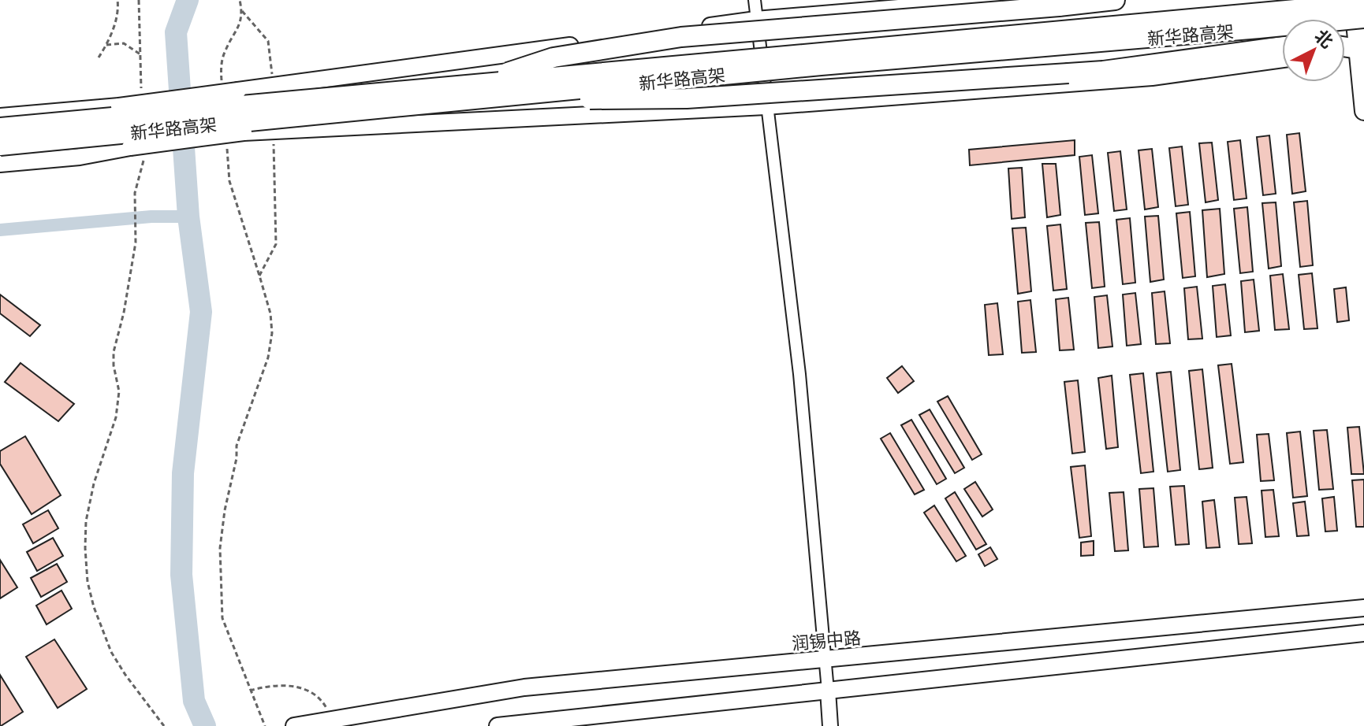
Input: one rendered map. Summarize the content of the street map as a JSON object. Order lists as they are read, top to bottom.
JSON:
{
  "streets": {
    "highway": ["新华路高架"],
    "main road": ["润锡中路"]
  },
  "north": "top right"
}
